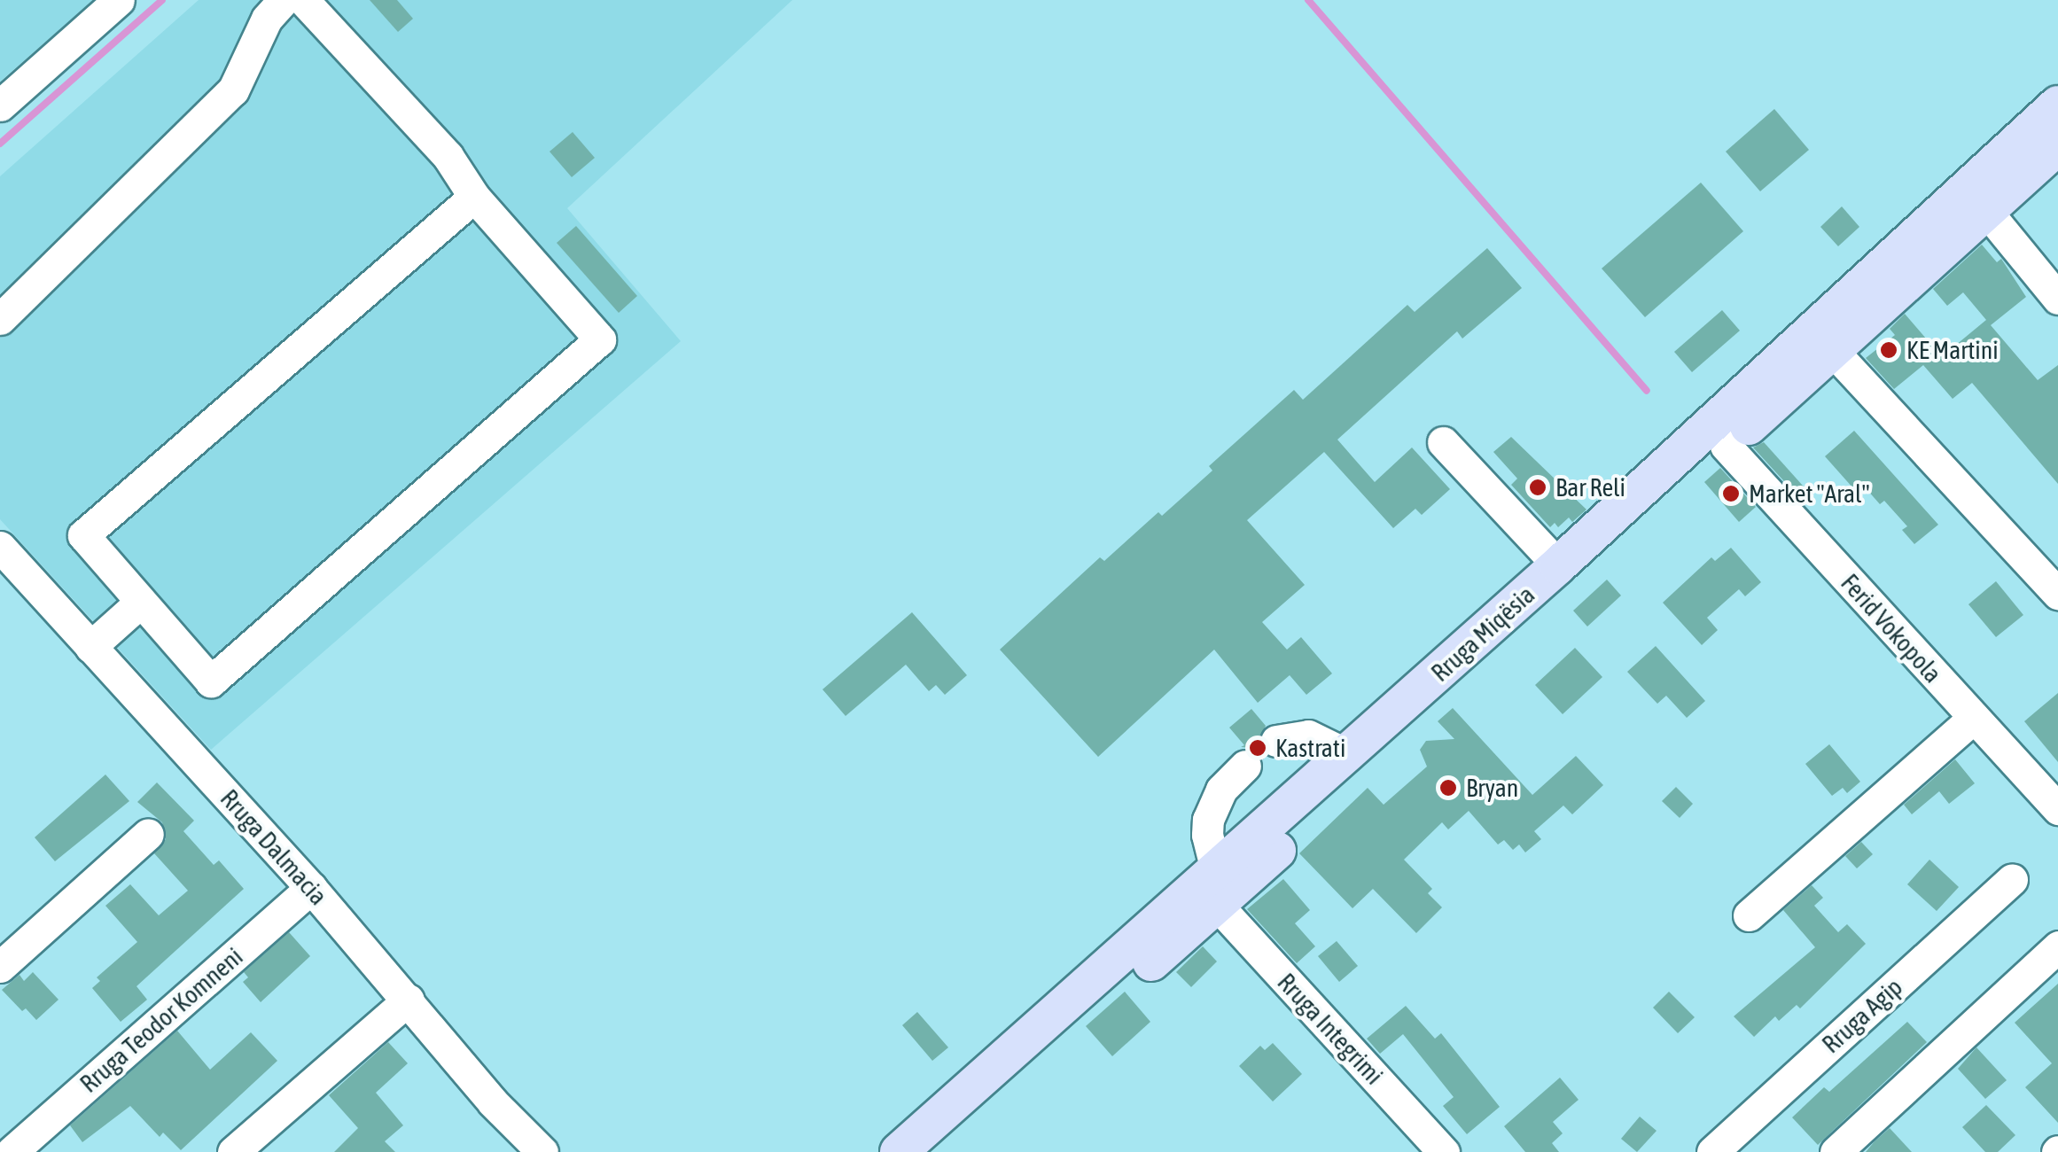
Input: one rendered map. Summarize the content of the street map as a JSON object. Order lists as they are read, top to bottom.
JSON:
{
  "streets": {
    "main road": ["Rruga Miqësia"],
    "street": [
      "Ferid Vokopola",
      "Rruga Dalmacia",
      "Rruga Agip",
      "Rruga Teodor Komneni",
      "Rruga Integrimi"
    ]
  },
  "crossings": [
    ["Ferid Vokopola", "Rruga Miqësia"],
    ["Rruga Miqësia", "Rruga Integrimi"],
    ["Rruga Dalmacia", "Rruga Teodor Komneni"]
  ],
  "places": [
    "KE Martini",
    "Bar Reli",
    "Market \"Aral\"",
    "Kastrati",
    "Bryan"
  ]
}
